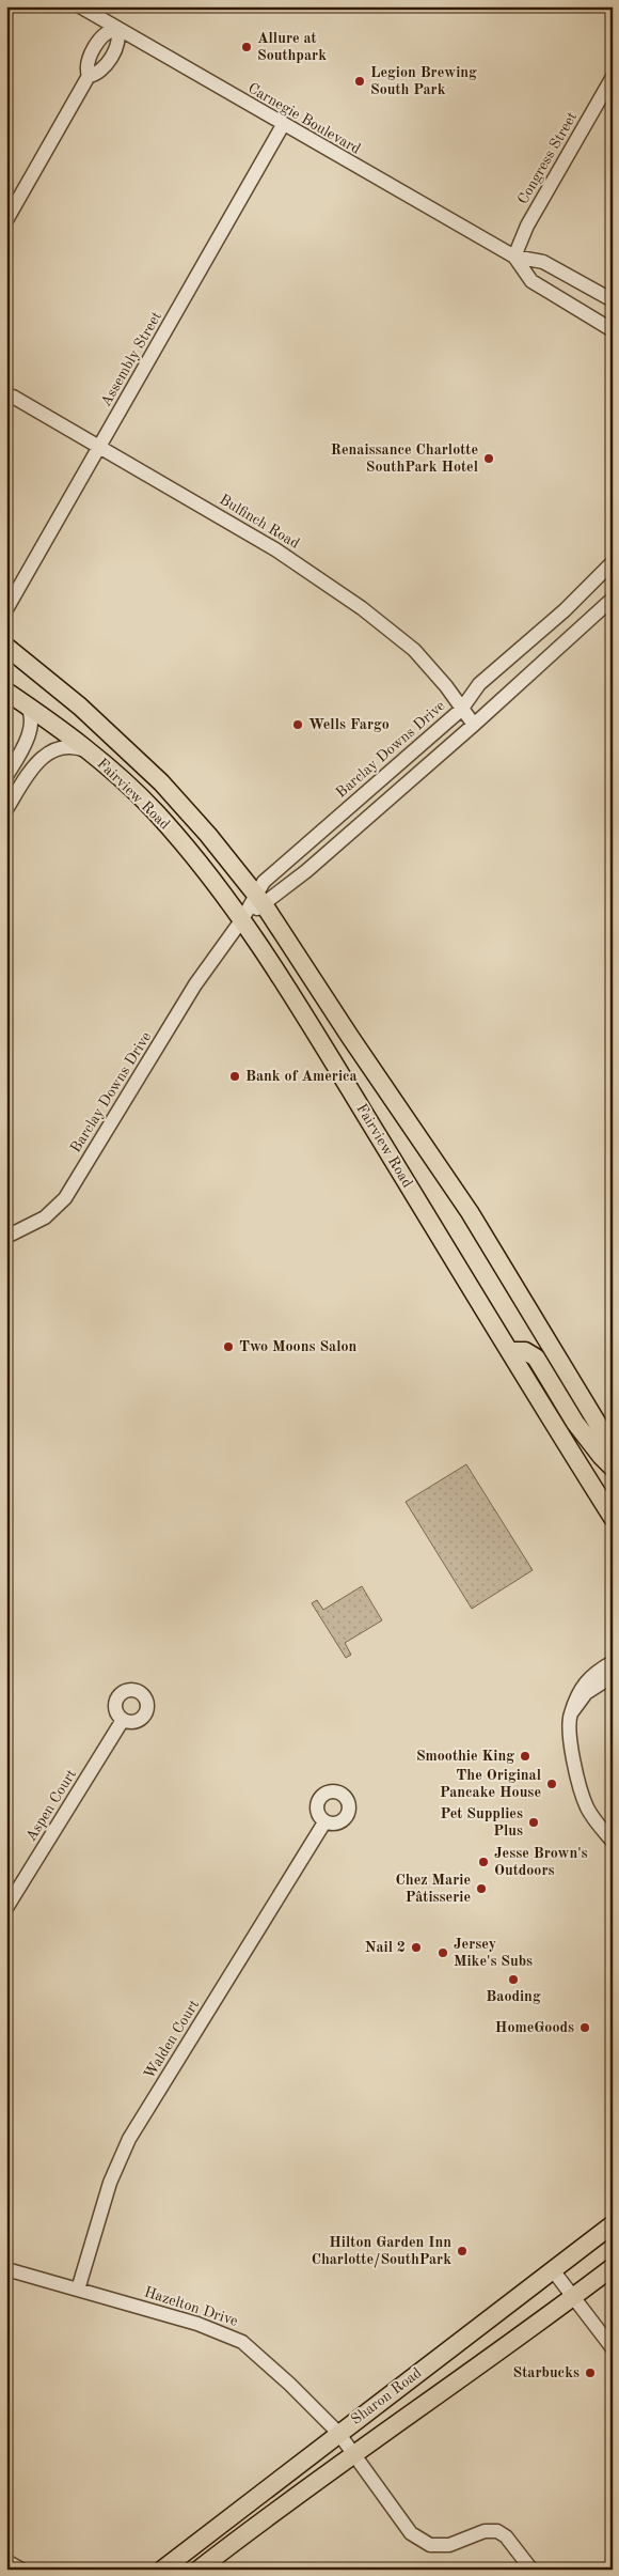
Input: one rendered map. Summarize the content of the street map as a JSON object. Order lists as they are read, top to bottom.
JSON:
{
  "streets": {
    "main road": ["Fairview Road", "Sharon Road"],
    "street": [
      "Carnegie Boulevard",
      "Congress Street",
      "Assembly Street",
      "Bulfinch Road",
      "Barclay Downs Drive",
      "Aspen Court",
      "Walden Court",
      "Hazelton Drive"
    ]
  },
  "crossings": [
    ["Carnegie Boulevard", "Congress Street"],
    ["Carnegie Boulevard", "Assembly Street"],
    ["Assembly Street", "Bulfinch Road"],
    ["Bulfinch Road", "Barclay Downs Drive"],
    ["Barclay Downs Drive", "Fairview Road"],
    ["Walden Court", "Hazelton Drive"],
    ["Hazelton Drive", "Sharon Road"]
  ],
  "places": [
    "Allure at Southpark",
    "Legion Brewing South Park",
    "Renaissance Charlotte SouthPark Hotel",
    "Wells Fargo",
    "Bank of America",
    "Two Moons Salon",
    "Smoothie King",
    "The Original Pancake House",
    "Pet Supplies Plus",
    "Jesse Brown's Outdoors",
    "Chez Marie Pâtisserie",
    "Nail 2",
    "Jersey Mike's Subs",
    "Baoding",
    "HomeGoods",
    "Hilton Garden Inn Charlotte/SouthPark",
    "Starbucks"
  ]
}
